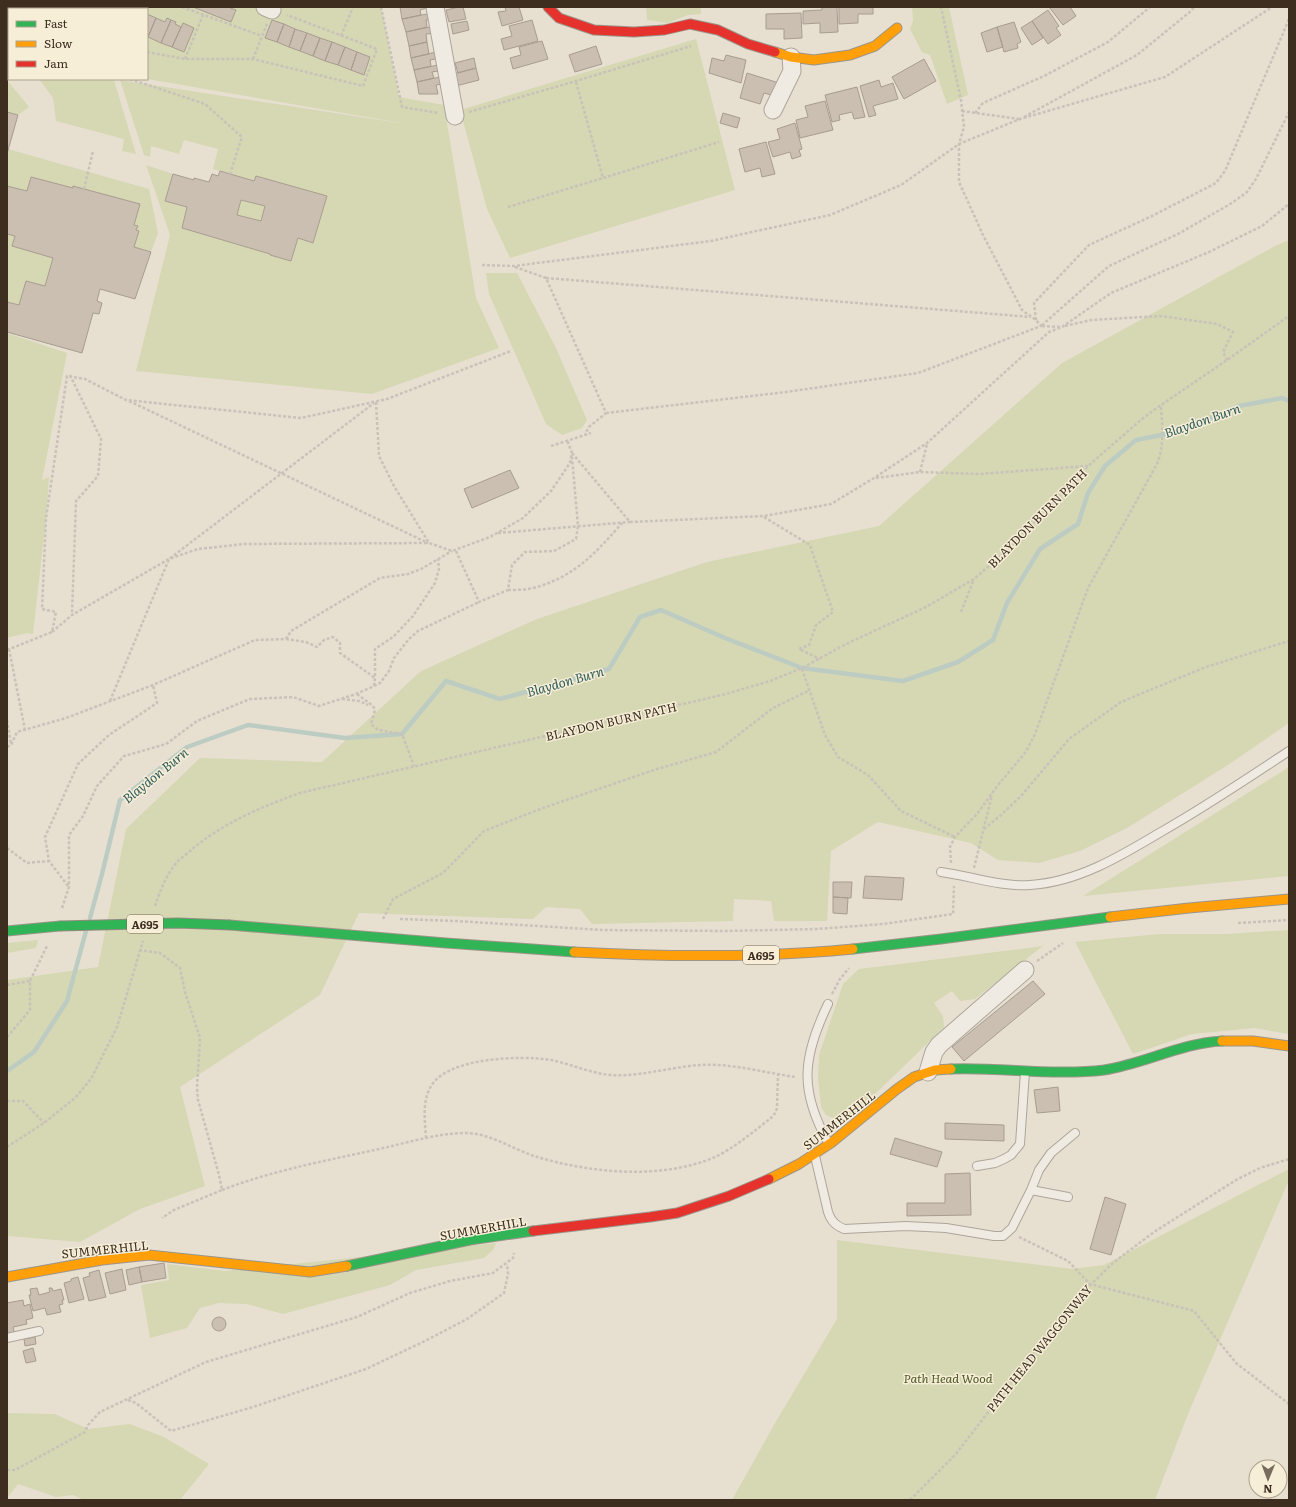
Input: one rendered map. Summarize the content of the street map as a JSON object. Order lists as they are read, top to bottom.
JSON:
{
  "streets": {
    "street": ["A695", "SUMMERHILL"],
    "path": ["BLAYDON BURN PATH", "PATH HEAD WAGGONWAY"]
  },
  "water": ["Blaydon Burn"],
  "parks": ["Path Head Wood"],
  "legend": ["Fast", "Slow", "Jam"],
  "north": "bottom"
}
